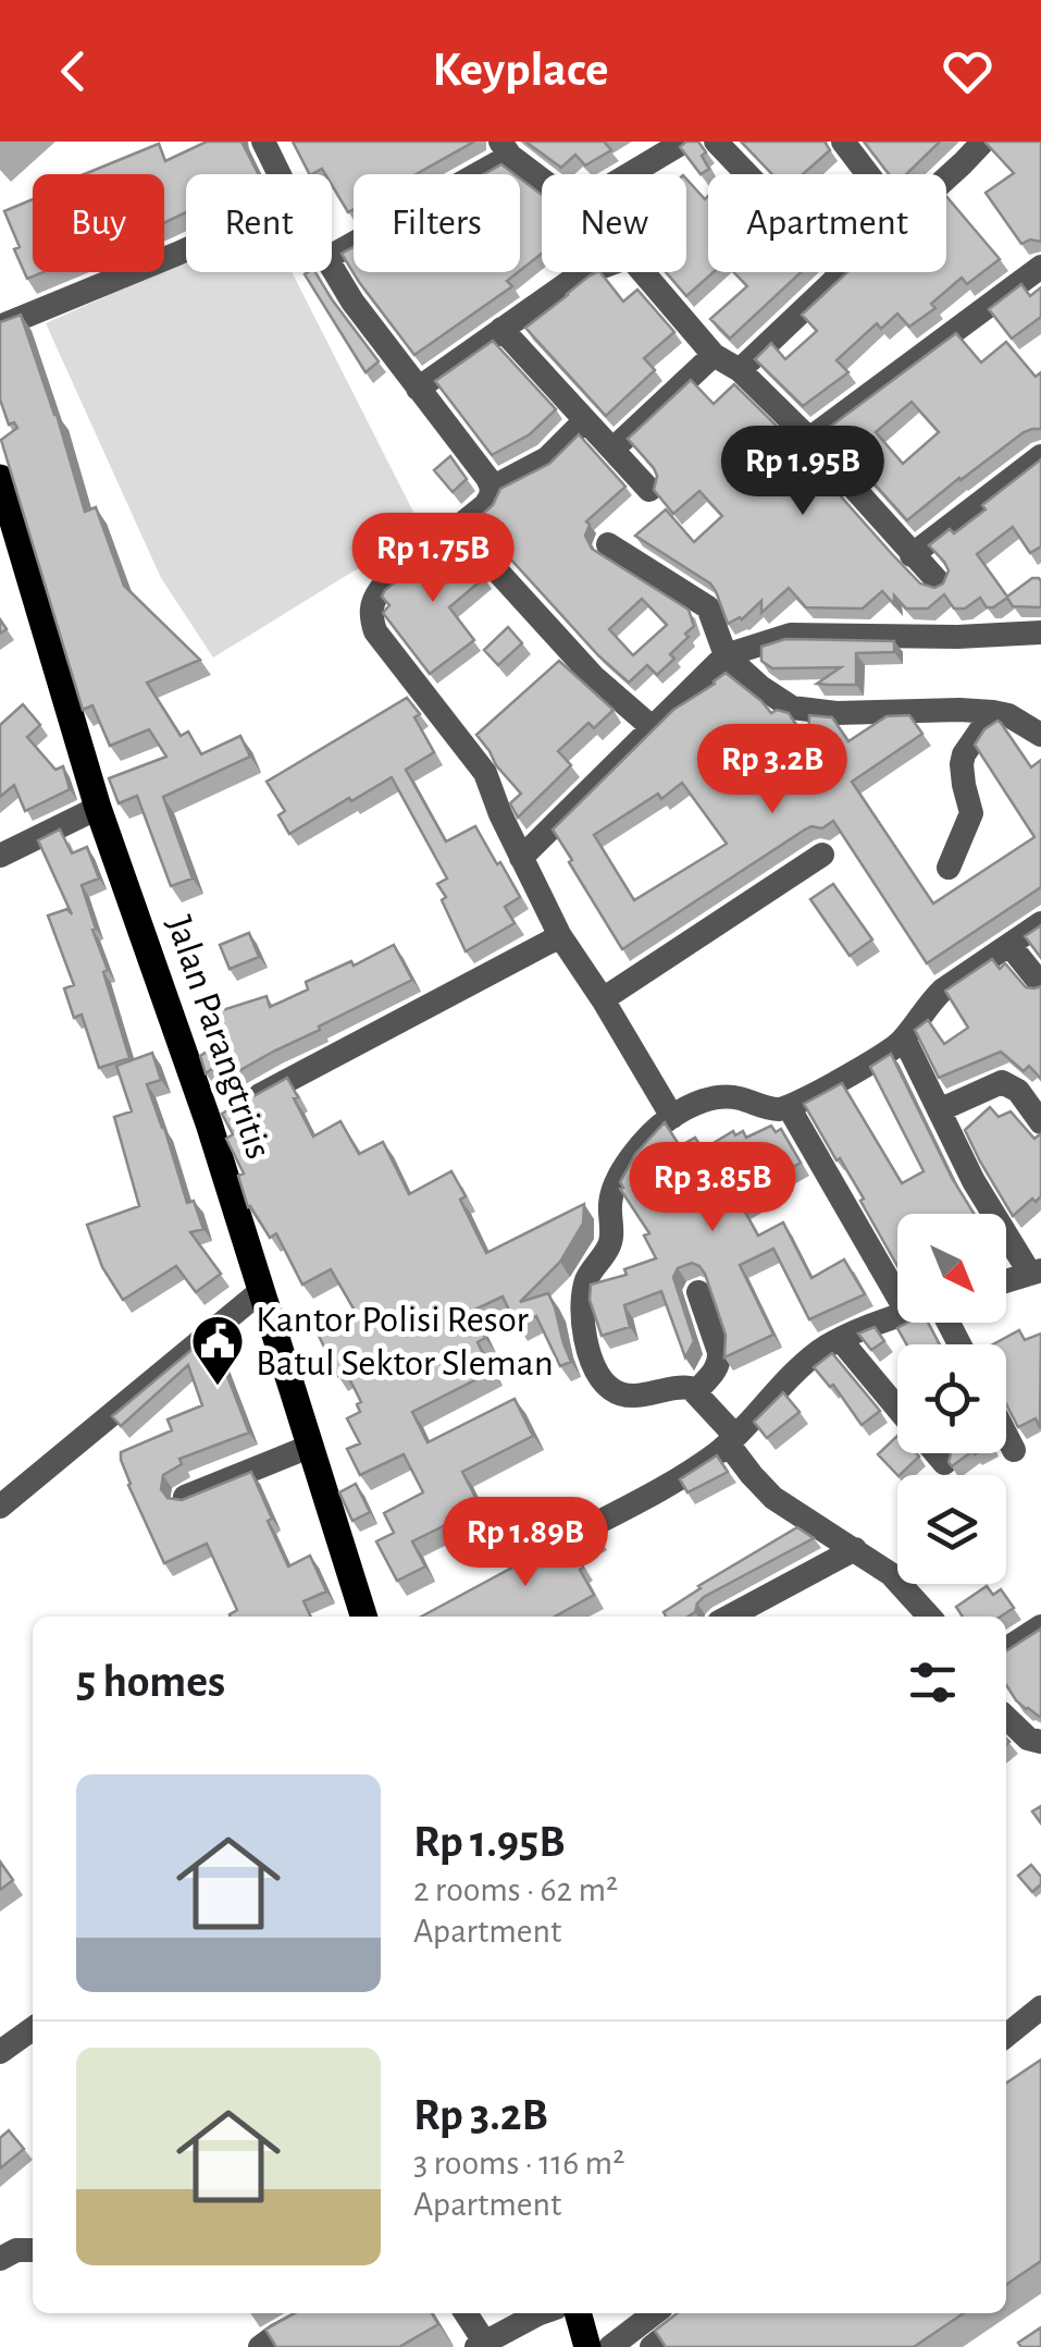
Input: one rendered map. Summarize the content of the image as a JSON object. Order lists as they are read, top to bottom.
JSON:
{
  "streets": {
    "main road": ["Jalan Parangtritis"]
  },
  "places": {
    "public building": ["Kantor Polisi Resor Batul Sektor Sleman"]
  },
  "north": "bottom right",
  "page": {
    "header": "Keyplace",
    "chip": [
      "Buy",
      "Rent",
      "Filters",
      "New",
      "Apartment"
    ],
    "price": [
      "Rp 1.95B",
      "Rp 1.75B",
      "Rp 3.2B",
      "Rp 3.85B",
      "Rp 1.89B"
    ],
    "heading": "5 homes",
    "list": [
      {
        "name": "Rp 1.95B",
        "note": "2 rooms · 62 m² · Apartment"
      },
      {
        "name": "Rp 3.2B",
        "note": "3 rooms · 116 m² · Apartment"
      }
    ]
  }
}
